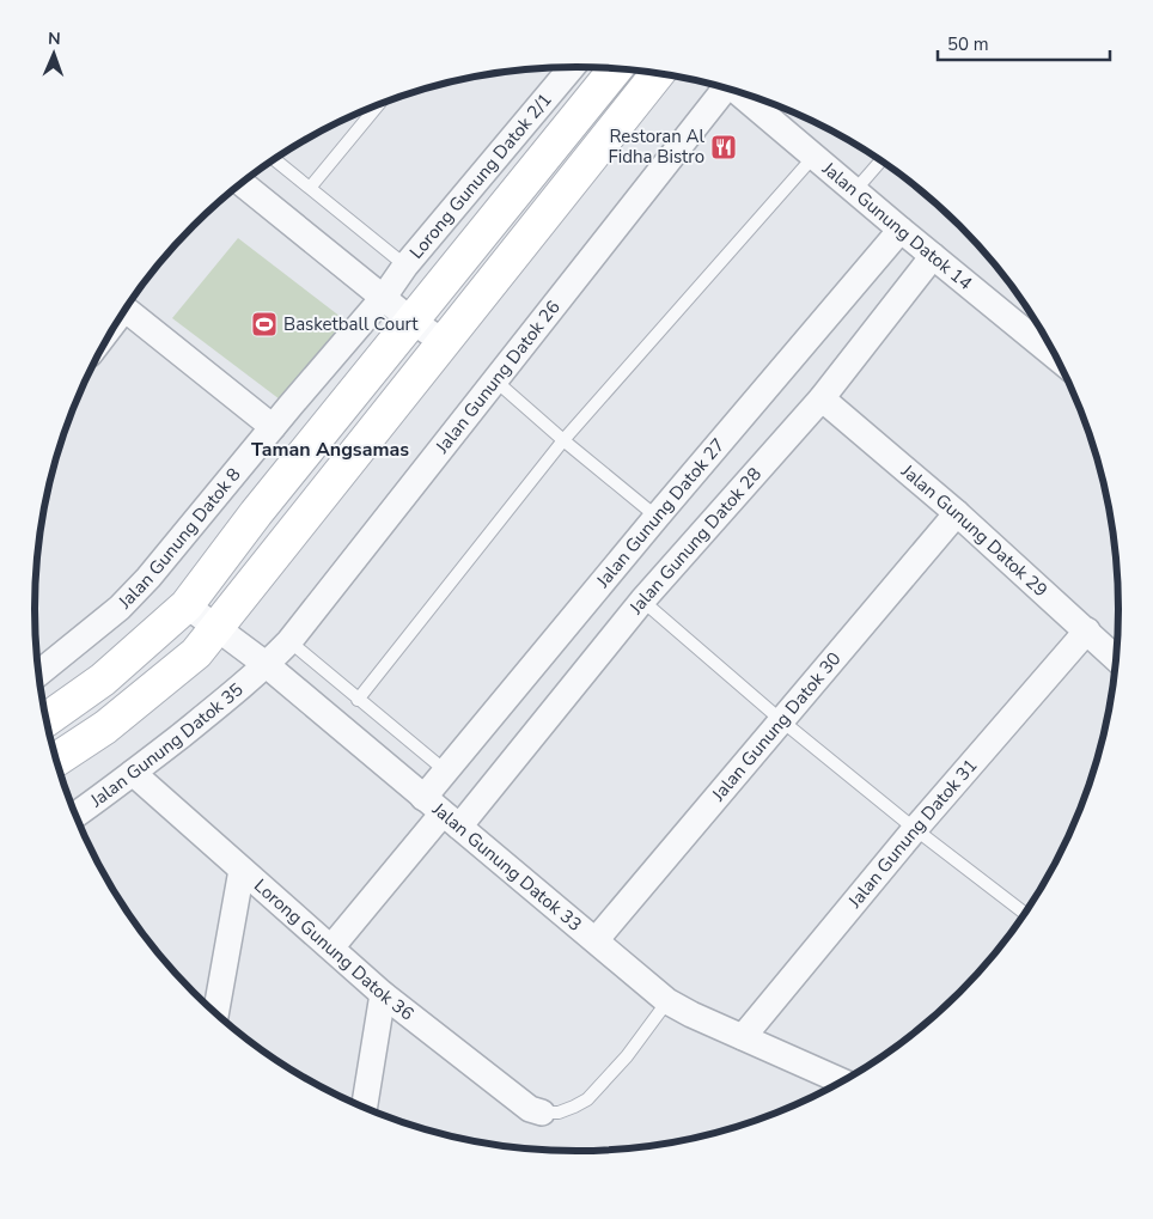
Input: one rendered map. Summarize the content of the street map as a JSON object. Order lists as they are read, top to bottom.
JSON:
{
  "streets": {
    "street": [
      "Lorong Gunung Datok 2/1",
      "Jalan Gunung Datok 14",
      "Jalan Gunung Datok 26",
      "Jalan Gunung Datok 27",
      "Jalan Gunung Datok 29",
      "Jalan Gunung Datok 8",
      "Jalan Gunung Datok 28",
      "Jalan Gunung Datok 30",
      "Jalan Gunung Datok 35",
      "Jalan Gunung Datok 31",
      "Jalan Gunung Datok 33",
      "Lorong Gunung Datok 36"
    ]
  },
  "crossings": [
    ["Lorong Gunung Datok 2/1", "Jalan Gunung Datok 8"],
    ["Jalan Gunung Datok 14", "Jalan Gunung Datok 27"],
    ["Jalan Gunung Datok 14", "Jalan Gunung Datok 28"],
    ["Jalan Gunung Datok 26", "Jalan Gunung Datok 35"],
    ["Jalan Gunung Datok 26", "Jalan Gunung Datok 33"],
    ["Jalan Gunung Datok 27", "Jalan Gunung Datok 33"],
    ["Jalan Gunung Datok 29", "Jalan Gunung Datok 28"],
    ["Jalan Gunung Datok 29", "Jalan Gunung Datok 30"],
    ["Jalan Gunung Datok 29", "Jalan Gunung Datok 31"],
    ["Jalan Gunung Datok 28", "Jalan Gunung Datok 33"],
    ["Jalan Gunung Datok 28", "Lorong Gunung Datok 36"],
    ["Jalan Gunung Datok 30", "Jalan Gunung Datok 33"],
    ["Jalan Gunung Datok 35", "Jalan Gunung Datok 33"],
    ["Jalan Gunung Datok 35", "Lorong Gunung Datok 36"],
    ["Jalan Gunung Datok 31", "Jalan Gunung Datok 33"]
  ],
  "districts": ["Taman Angsamas"],
  "places": {
    "restaurant": ["Restoran Al Fidha Bistro"],
    "sports": ["Basketball Court"]
  },
  "scale_bar": "50 m",
  "north": "top"
}
